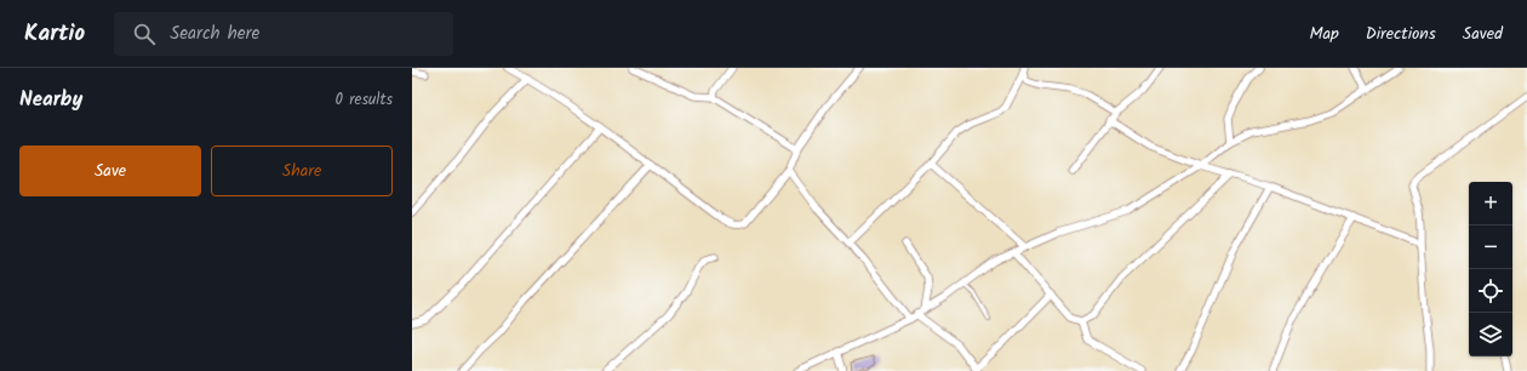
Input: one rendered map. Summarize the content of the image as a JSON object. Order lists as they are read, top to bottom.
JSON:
{
  "page": {
    "header": "Kartio",
    "search": "Search here",
    "nav": ["Map", "Directions", "Saved"],
    "heading": ["Nearby", "0 results"],
    "buttons": ["Save", "Share"],
    "map_buttons": ["+", "−"]
  }
}
